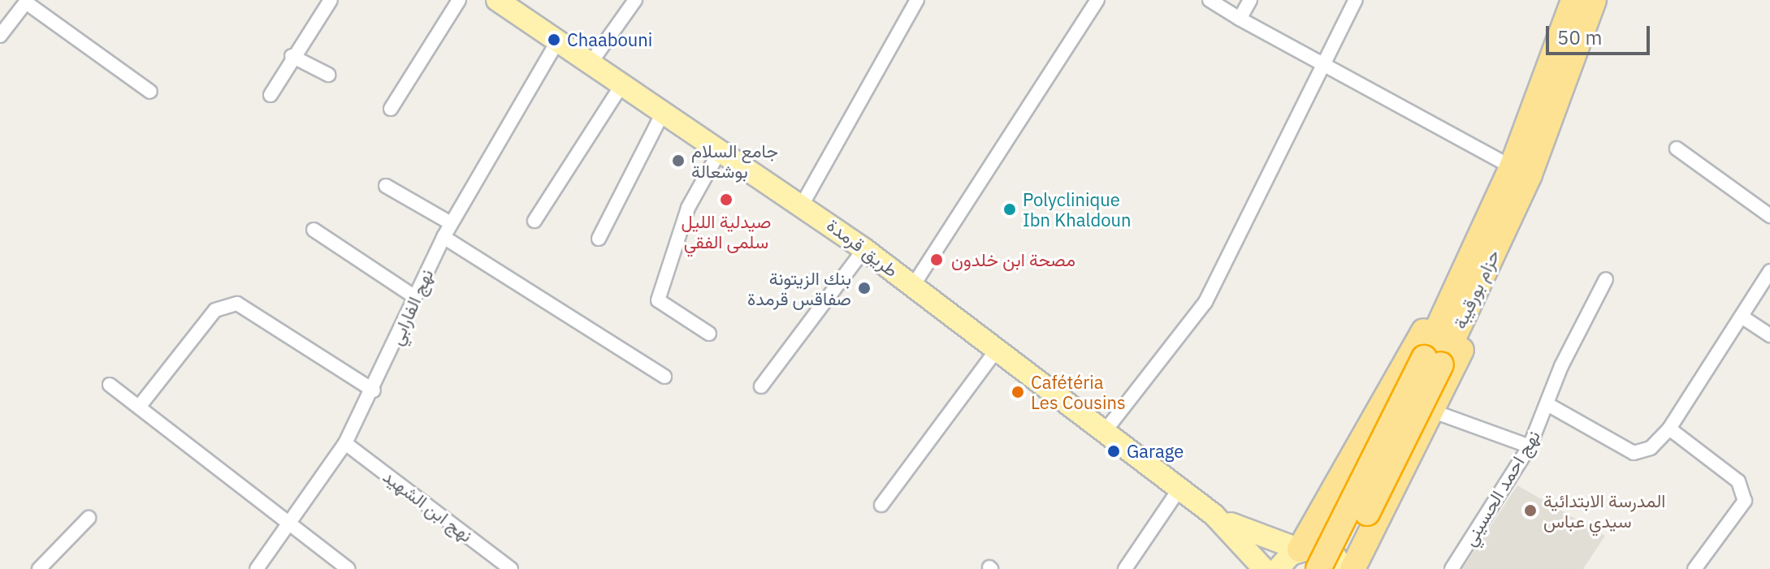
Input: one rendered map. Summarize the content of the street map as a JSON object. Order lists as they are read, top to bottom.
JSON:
{
  "streets": {
    "highway": ["حزام بورقيبة"],
    "main road": ["طريق قرمدة"],
    "street": ["نهج الفارابي", "نهج احمد الحسيني", "نهج ابن الشهيد"]
  },
  "crossings": [
    ["طريق قرمدة", "نهج الفارابي"],
    ["نهج الفارابي", "نهج ابن الشهيد"]
  ],
  "places": [
    "Chaabouni",
    "جامع السلام بوشعالة",
    "صيدلية الليل سلمى الفقي",
    "Polyclinique Ibn Khaldoun",
    "مصحة ابن خلدون",
    "بنك الزيتونة صفاقس قرمدة",
    "Cafétéria Les Cousins",
    "Garage",
    "المدرسة الابتدائية سيدي عباس"
  ],
  "scale_bar": "50 m"
}
